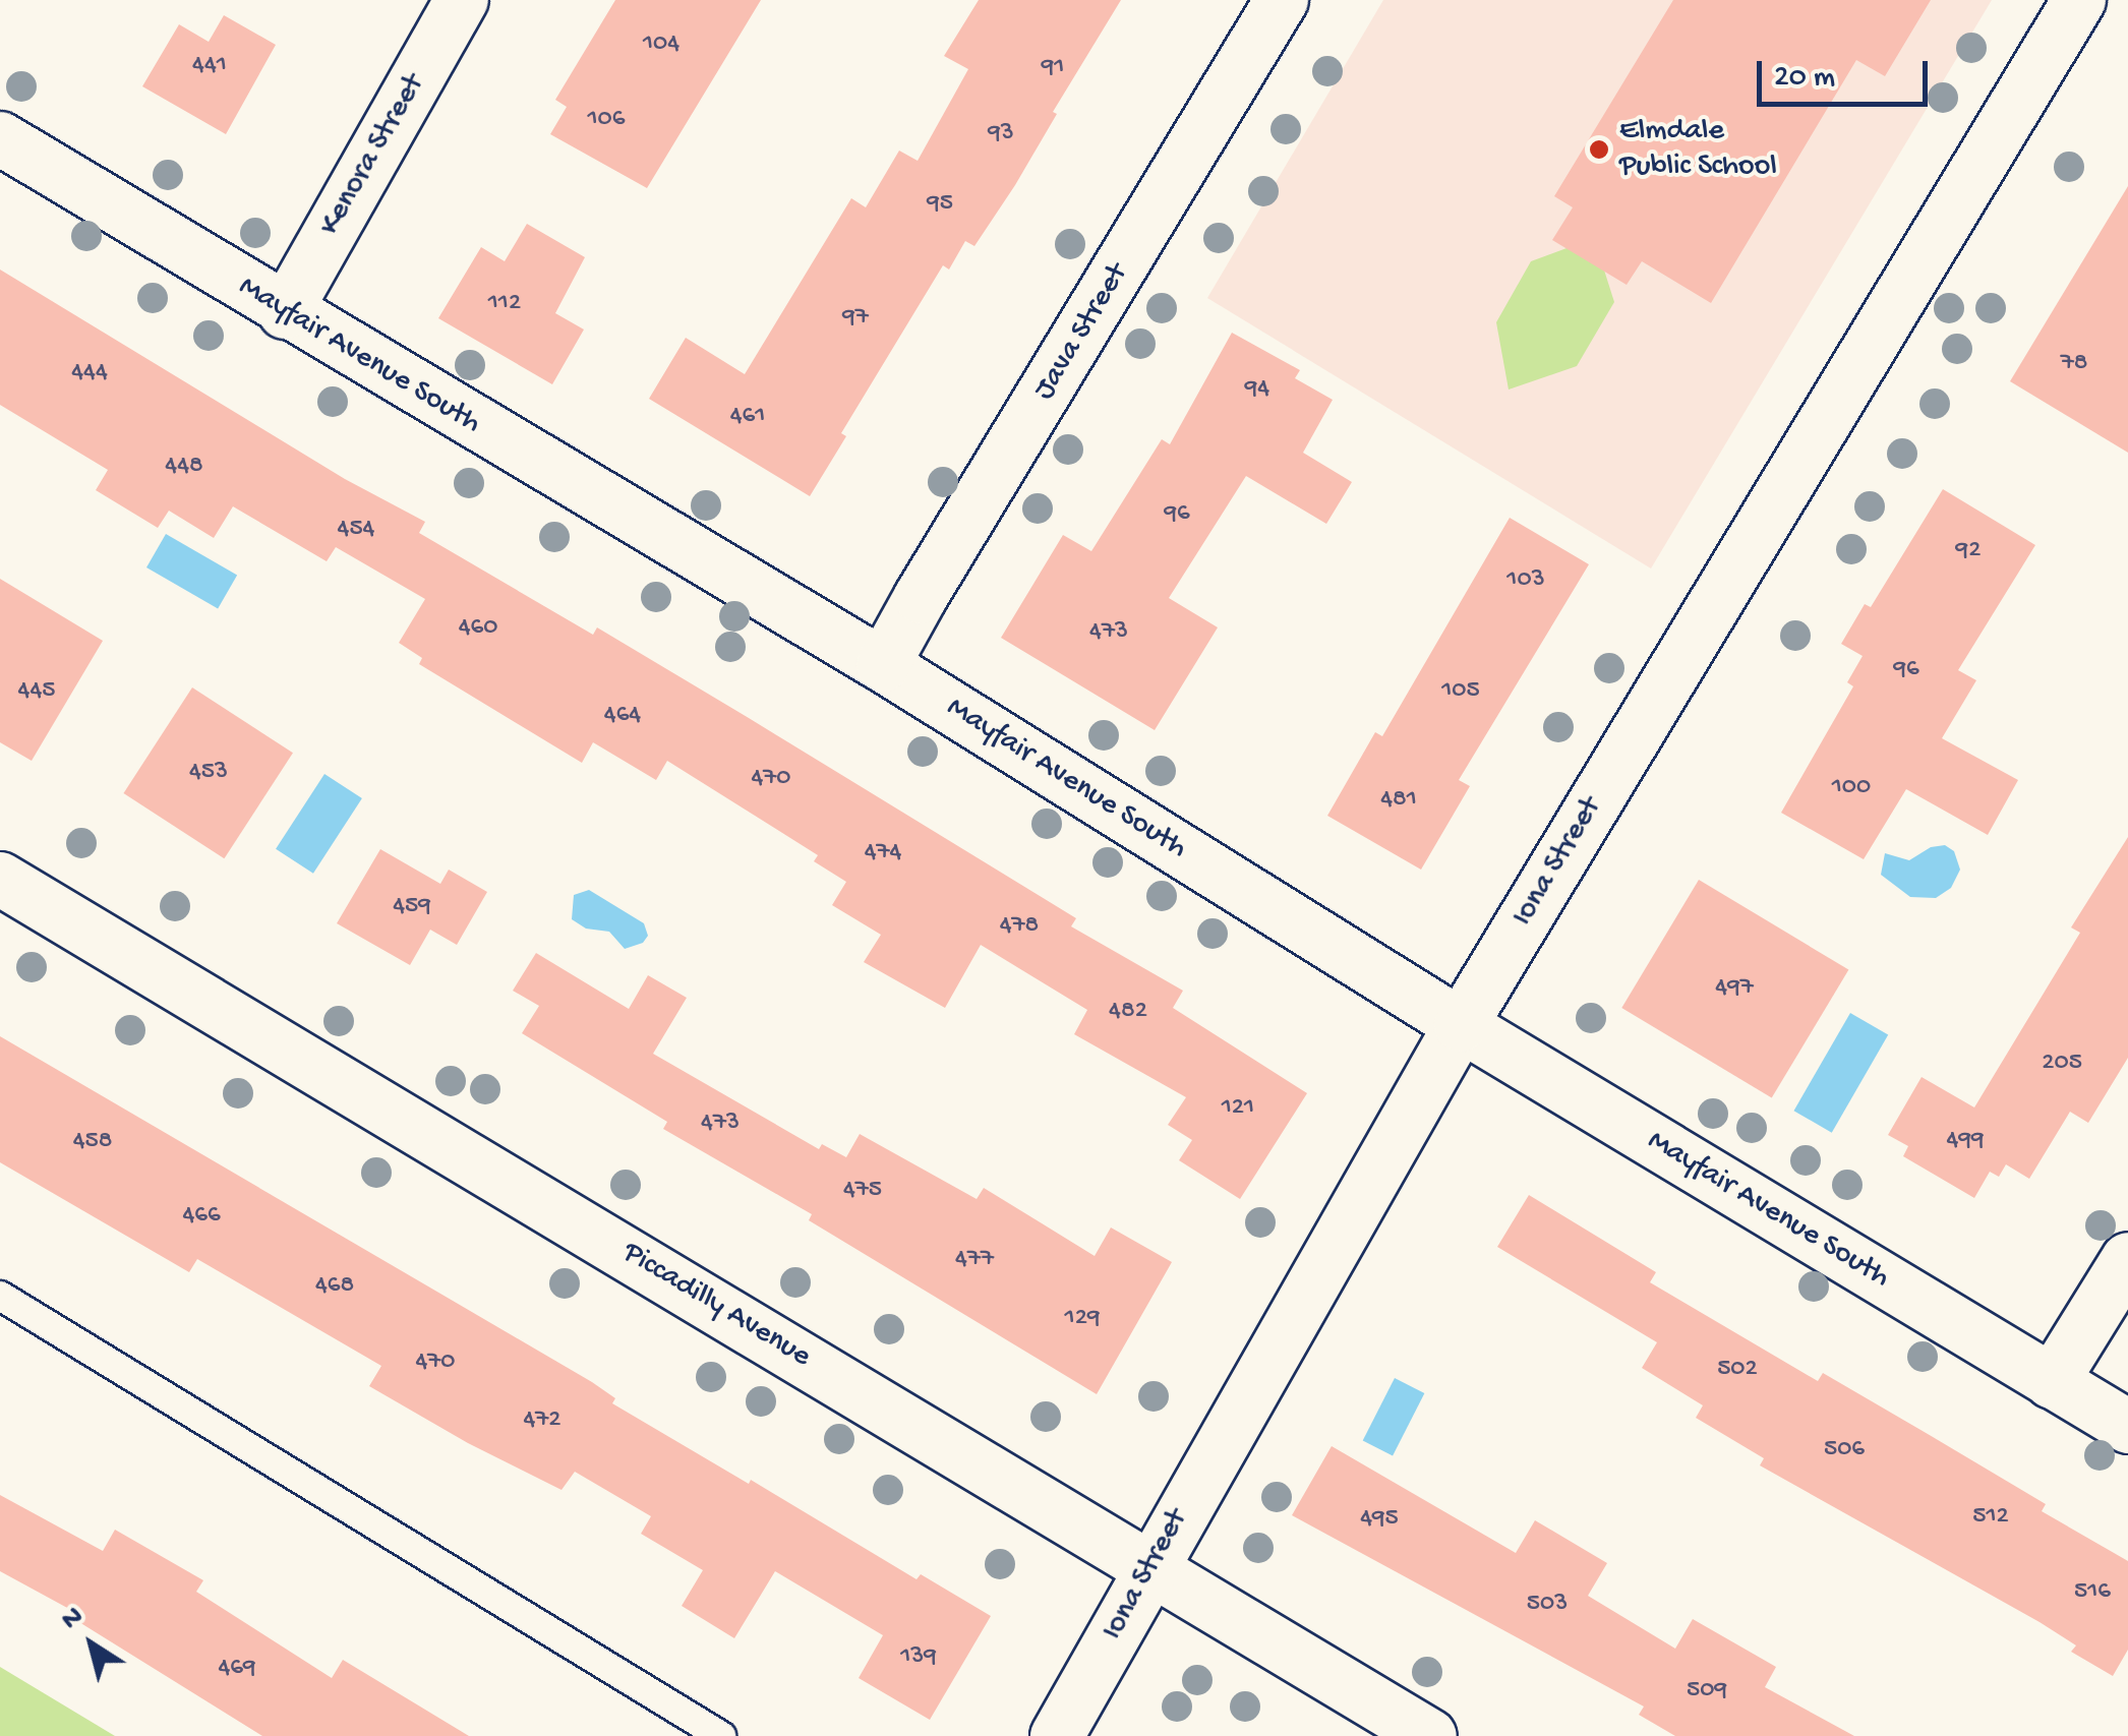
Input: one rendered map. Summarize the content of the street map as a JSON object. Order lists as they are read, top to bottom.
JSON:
{
  "streets": {
    "street": [
      "Kenora Street",
      "Java Street",
      "Mayfair Avenue South",
      "Iona Street",
      "Piccadilly Avenue"
    ]
  },
  "crossings": [
    ["Kenora Street", "Mayfair Avenue South"],
    ["Java Street", "Mayfair Avenue South"],
    ["Mayfair Avenue South", "Iona Street"],
    ["Iona Street", "Piccadilly Avenue"]
  ],
  "places": ["Elmdale Public School"],
  "house_numbers": [
    "104",
    "441",
    "91",
    "106",
    "93",
    "95",
    "112",
    "97",
    "78",
    "444",
    "94",
    "461",
    "448",
    "96",
    "454",
    "92",
    "103",
    "460",
    "473",
    "96",
    "445",
    "105",
    "464",
    "453",
    "470",
    "100",
    "481",
    "474",
    "459",
    "478",
    "497",
    "482",
    "205",
    "121",
    "473",
    "499",
    "458",
    "475",
    "466",
    "477",
    "468",
    "129",
    "470",
    "502",
    "472",
    "506",
    "512",
    "495",
    "516",
    "503",
    "139",
    "469",
    "509"
  ],
  "scale_bar": "20 m",
  "north": "top left"
}
